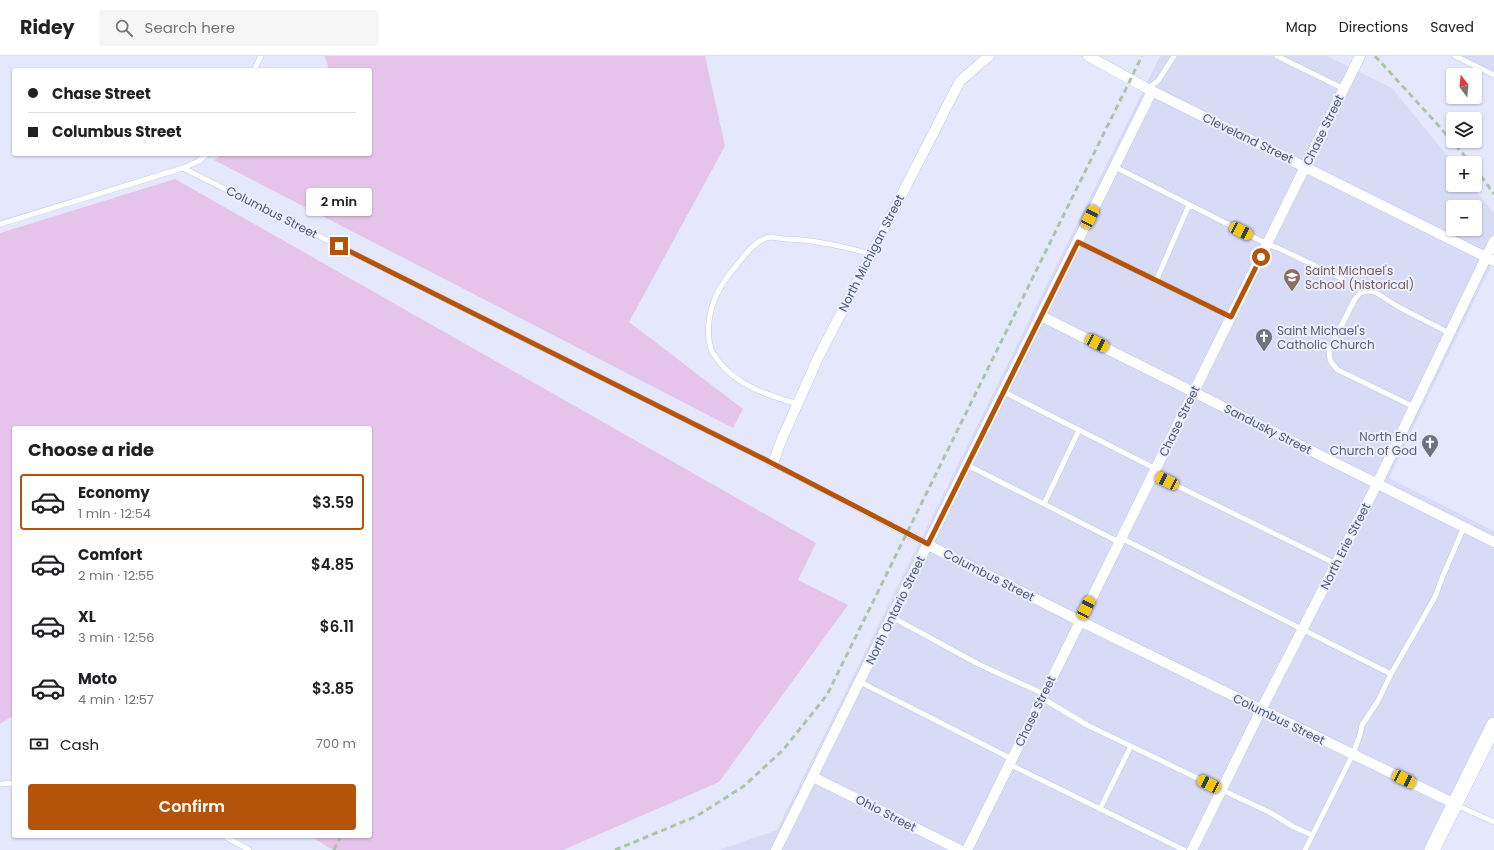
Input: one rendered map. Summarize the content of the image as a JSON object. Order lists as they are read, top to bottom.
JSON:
{
  "streets": {
    "street": [
      "Chase Street",
      "Cleveland Street",
      "Columbus Street",
      "North Michigan Street",
      "Sandusky Street",
      "North Erie Street",
      "North Ontario Street",
      "Ohio Street"
    ]
  },
  "crossings": [
    ["Chase Street", "Cleveland Street"],
    ["Chase Street", "Columbus Street"],
    ["Chase Street", "Sandusky Street"],
    ["Cleveland Street", "North Erie Street"],
    ["Cleveland Street", "North Ontario Street"],
    ["Columbus Street", "North Michigan Street"],
    ["Columbus Street", "North Erie Street"],
    ["Columbus Street", "North Ontario Street"],
    ["Sandusky Street", "North Erie Street"],
    ["Sandusky Street", "North Ontario Street"],
    ["North Ontario Street", "Ohio Street"]
  ],
  "places": {
    "school or university": ["Saint Michael's School (historical)"],
    "church": ["Saint Michael's Catholic Church", "North End Church of God"]
  },
  "north": "top",
  "page": {
    "header": "Ridey",
    "search": "Search here",
    "nav": ["Map", "Directions", "Saved"],
    "map_buttons": ["+", "−"],
    "banner": ["Chase Street", "Columbus Street"],
    "bubble": "2 min",
    "heading": "Choose a ride",
    "list": [
      {
        "name": "Economy",
        "note": "1 min · 12:54",
        "value": "$3.59"
      },
      {
        "name": "Comfort",
        "note": "2 min · 12:55",
        "value": "$4.85"
      },
      {
        "name": "XL",
        "note": "3 min · 12:56",
        "value": "$6.11"
      },
      {
        "name": "Moto",
        "note": "4 min · 12:57",
        "value": "$3.85"
      }
    ],
    "pay": ["Cash", "700 m"],
    "buttons": "Confirm"
  }
}
